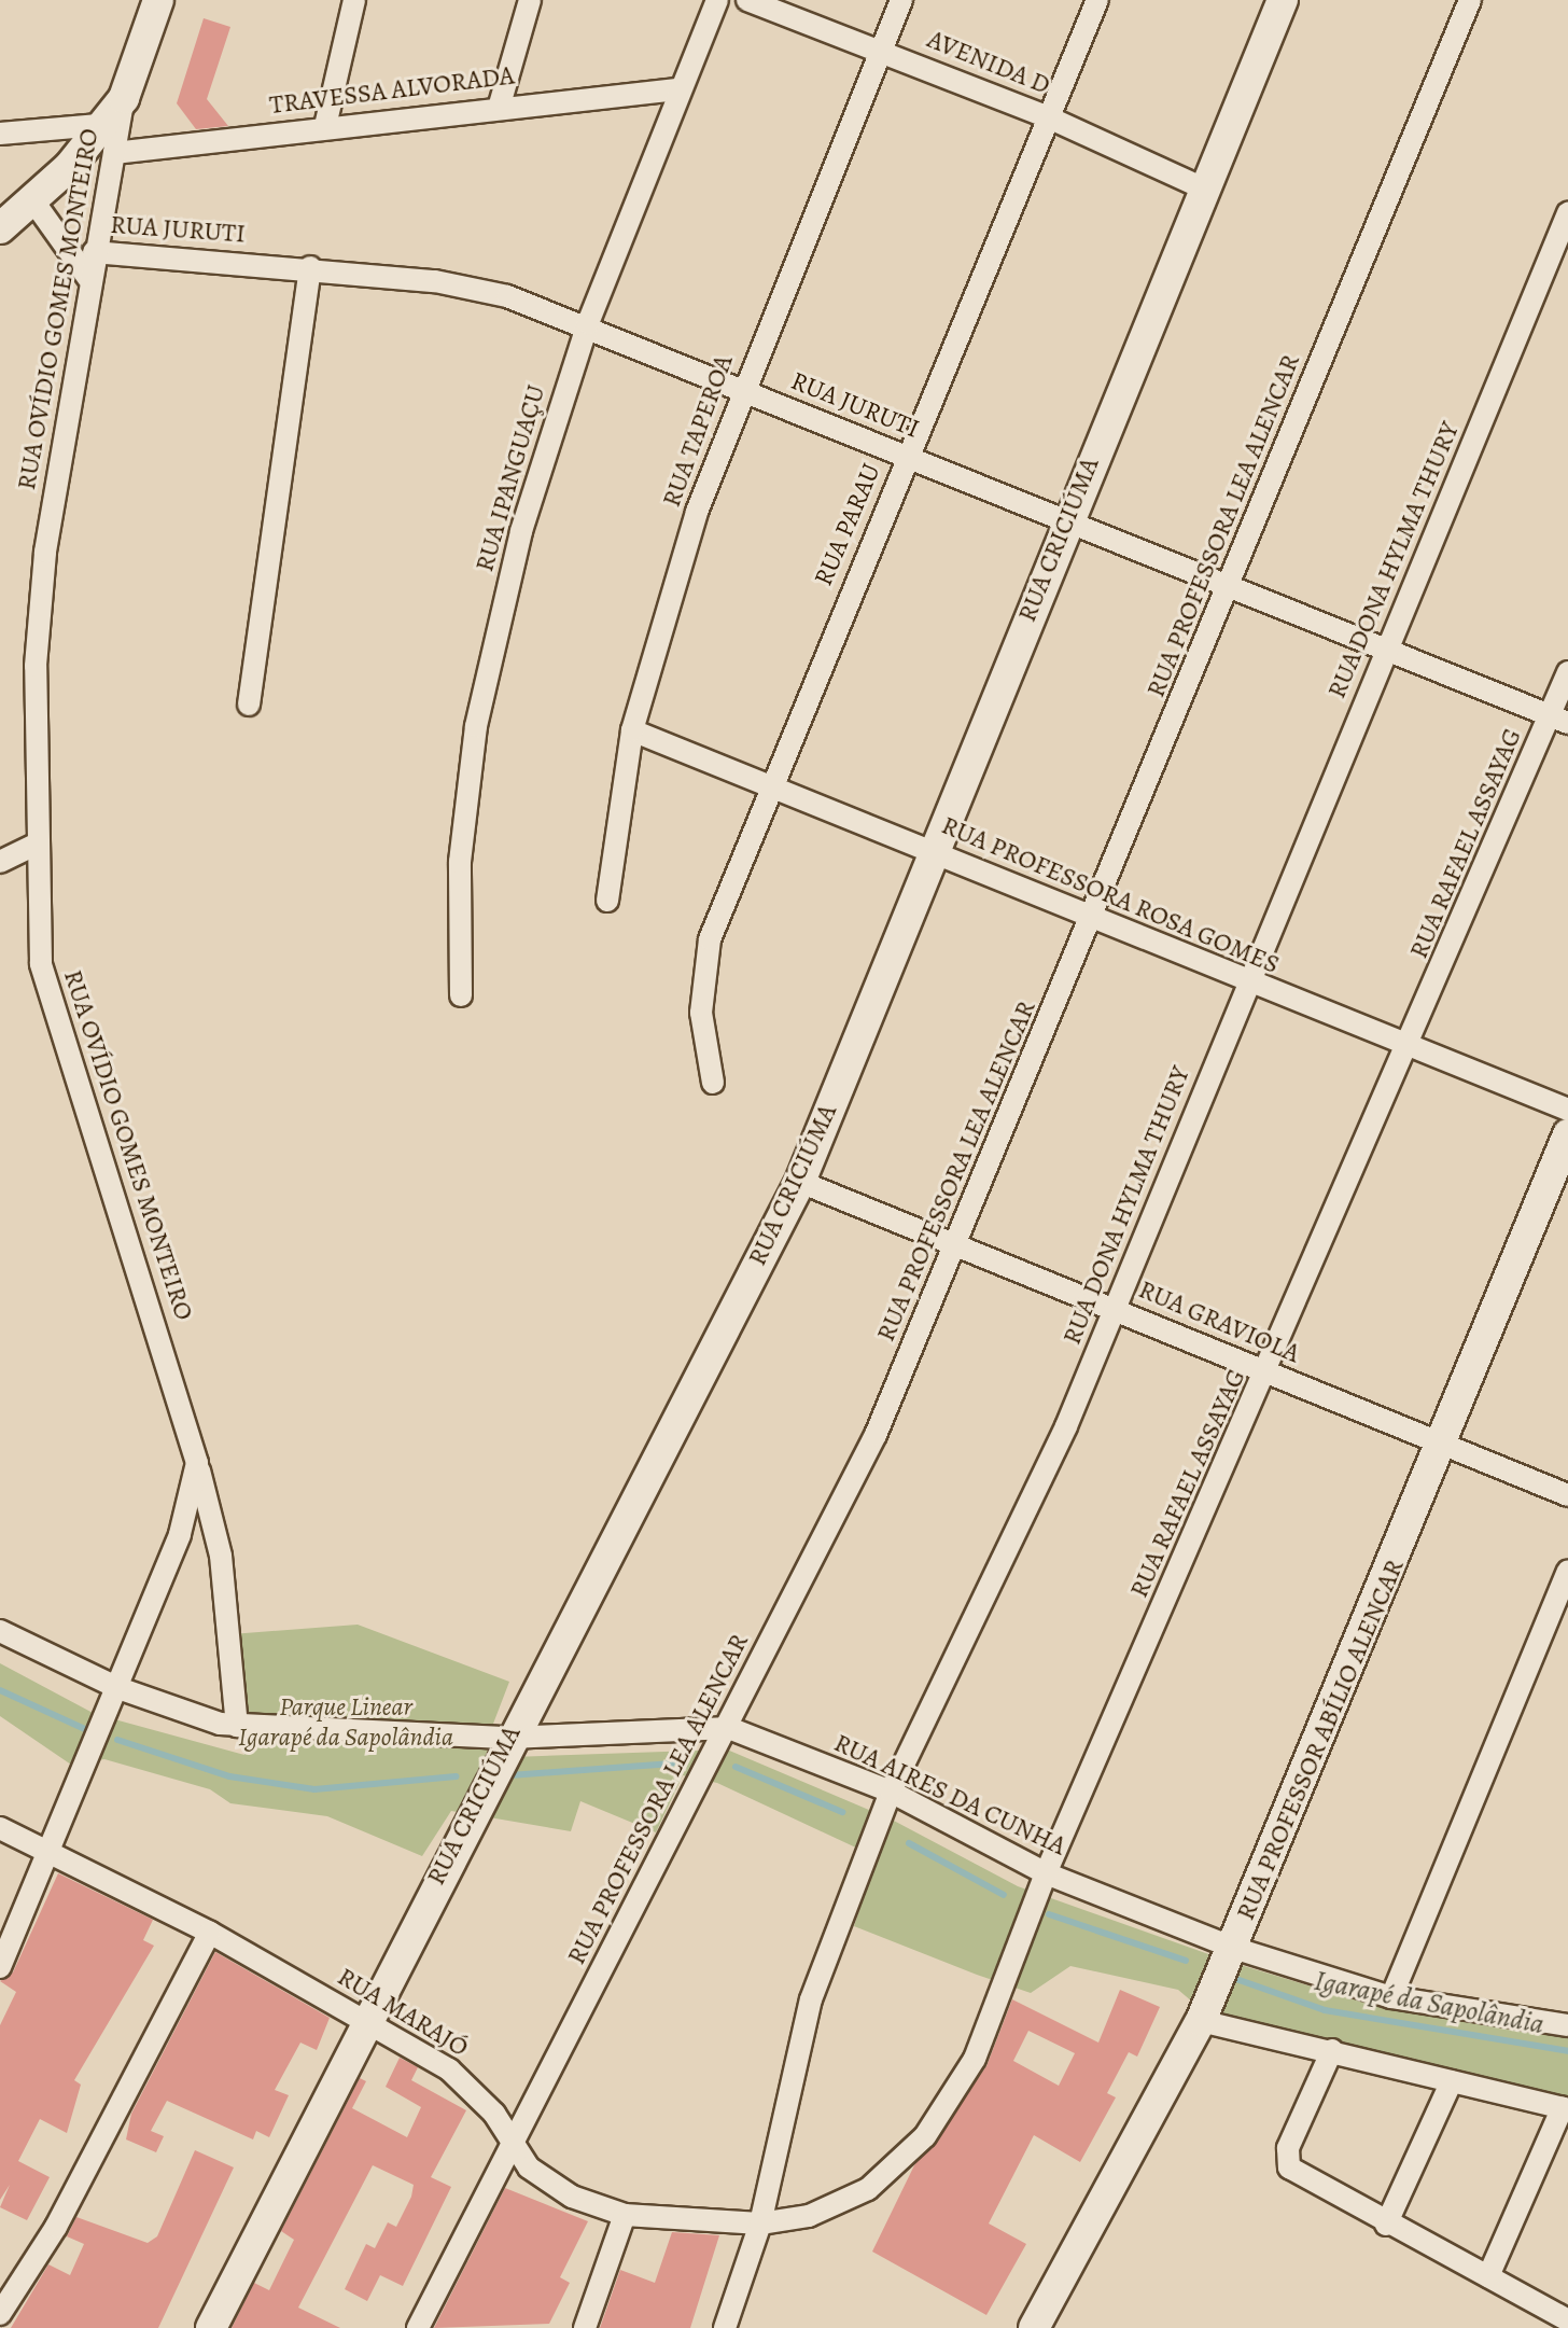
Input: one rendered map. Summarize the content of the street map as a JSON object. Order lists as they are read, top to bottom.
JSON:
{
  "streets": {
    "street": [
      "AVENIDA D",
      "TRAVESSA ALVORADA",
      "RUA JURUTI",
      "RUA OVÍDIO GOMES MONTEIRO",
      "RUA TAPEROA",
      "RUA IPANGUAÇU",
      "RUA PARAU",
      "RUA PROFESSORA LEA ALENCAR",
      "RUA CRICIÚMA",
      "RUA DONA HYLMA THURY",
      "RUA RAFAEL ASSAYAG",
      "RUA PROFESSORA ROSA GOMES",
      "RUA GRAVIOLA",
      "RUA PROFESSOR ABÍLIO ALENCAR",
      "RUA AIRES DA CUNHA",
      "RUA MARAJÓ"
    ]
  },
  "crossings": [
    ["AVENIDA D", "RUA TAPEROA"],
    ["AVENIDA D", "RUA PARAU"],
    ["AVENIDA D", "RUA CRICIÚMA"],
    ["TRAVESSA ALVORADA", "RUA OVÍDIO GOMES MONTEIRO"],
    ["TRAVESSA ALVORADA", "RUA IPANGUAÇU"],
    ["RUA JURUTI", "RUA OVÍDIO GOMES MONTEIRO"],
    ["RUA JURUTI", "RUA TAPEROA"],
    ["RUA JURUTI", "RUA IPANGUAÇU"],
    ["RUA JURUTI", "RUA PARAU"],
    ["RUA JURUTI", "RUA PROFESSORA LEA ALENCAR"],
    ["RUA JURUTI", "RUA CRICIÚMA"],
    ["RUA JURUTI", "RUA DONA HYLMA THURY"],
    ["RUA JURUTI", "RUA RAFAEL ASSAYAG"],
    ["RUA OVÍDIO GOMES MONTEIRO", "RUA AIRES DA CUNHA"],
    ["RUA TAPEROA", "RUA PROFESSORA ROSA GOMES"],
    ["RUA PARAU", "RUA PROFESSORA ROSA GOMES"],
    ["RUA PROFESSORA LEA ALENCAR", "RUA PROFESSORA ROSA GOMES"],
    ["RUA PROFESSORA LEA ALENCAR", "RUA GRAVIOLA"],
    ["RUA PROFESSORA LEA ALENCAR", "RUA AIRES DA CUNHA"],
    ["RUA PROFESSORA LEA ALENCAR", "RUA MARAJÓ"],
    ["RUA CRICIÚMA", "RUA PROFESSORA ROSA GOMES"],
    ["RUA CRICIÚMA", "RUA GRAVIOLA"],
    ["RUA CRICIÚMA", "RUA AIRES DA CUNHA"],
    ["RUA CRICIÚMA", "RUA MARAJÓ"],
    ["RUA DONA HYLMA THURY", "RUA RAFAEL ASSAYAG"],
    ["RUA DONA HYLMA THURY", "RUA PROFESSORA ROSA GOMES"],
    ["RUA DONA HYLMA THURY", "RUA GRAVIOLA"],
    ["RUA DONA HYLMA THURY", "RUA AIRES DA CUNHA"],
    ["RUA DONA HYLMA THURY", "RUA MARAJÓ"],
    ["RUA RAFAEL ASSAYAG", "RUA PROFESSORA ROSA GOMES"],
    ["RUA RAFAEL ASSAYAG", "RUA GRAVIOLA"],
    ["RUA RAFAEL ASSAYAG", "RUA AIRES DA CUNHA"],
    ["RUA RAFAEL ASSAYAG", "RUA MARAJÓ"],
    ["RUA GRAVIOLA", "RUA PROFESSOR ABÍLIO ALENCAR"],
    ["RUA PROFESSOR ABÍLIO ALENCAR", "RUA AIRES DA CUNHA"]
  ],
  "water": ["Igarapé da Sapolândia"],
  "parks": ["Parque Linear Igarapé da Sapolândia"]
}
